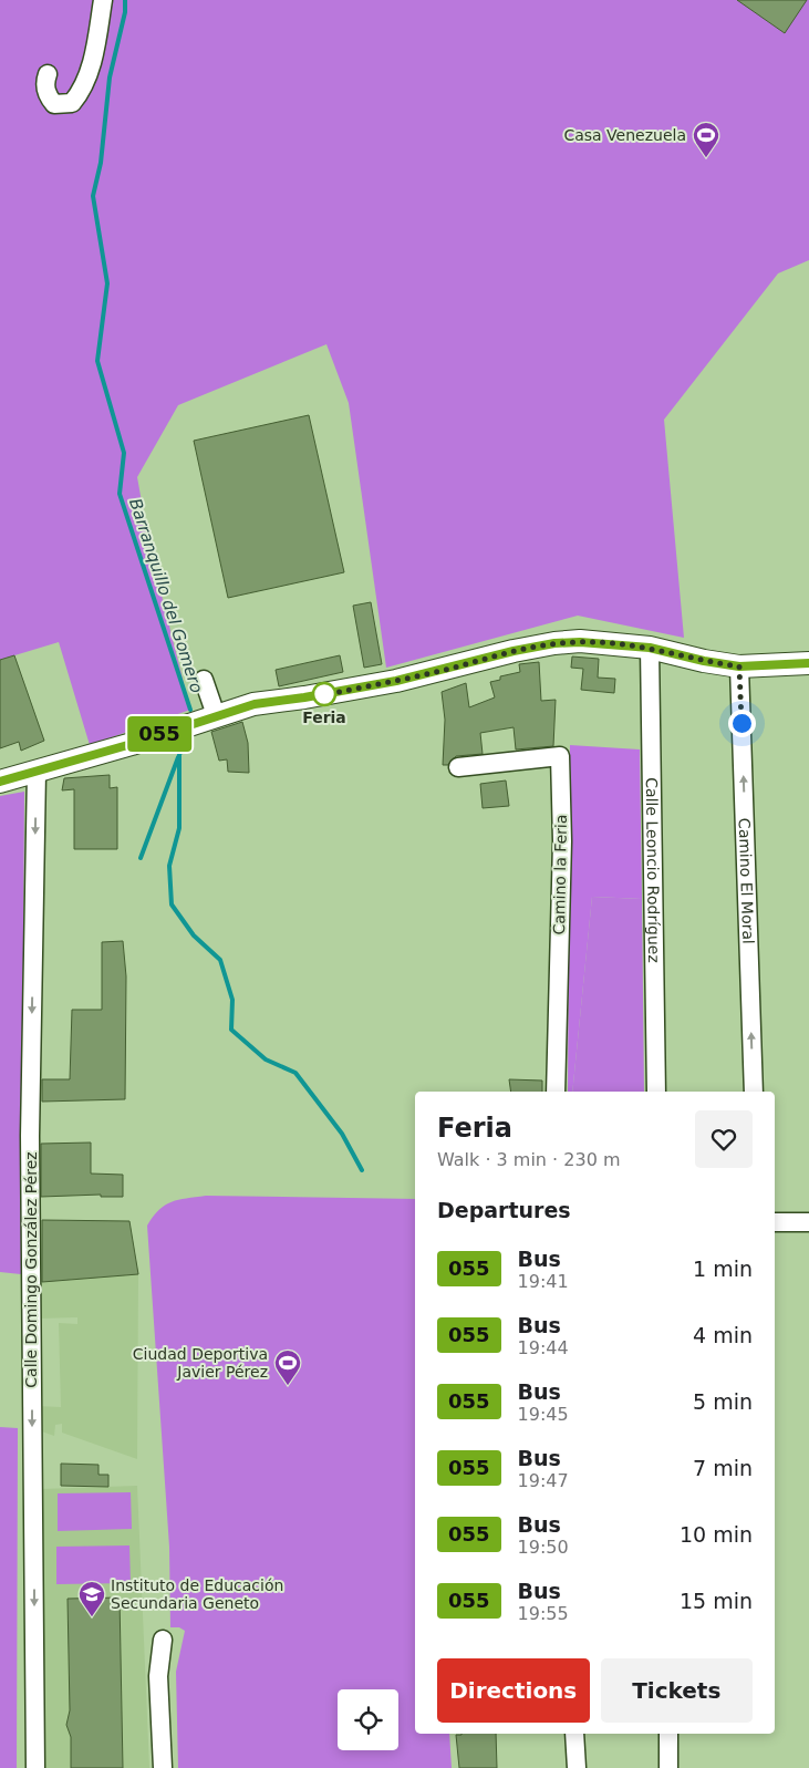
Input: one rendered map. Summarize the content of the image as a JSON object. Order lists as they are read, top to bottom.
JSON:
{
  "streets": {
    "street": [
      "Calle Leoncio Rodríguez",
      "Camino la Feria",
      "Camino El Moral",
      "Calle Domingo González Pérez"
    ]
  },
  "one_way": ["Camino El Moral", "Calle Domingo González Pérez"],
  "water": ["Barranquillo del Gomero"],
  "places": {
    "sports": ["Casa Venezuela", "Ciudad Deportiva Javier Pérez"],
    "other": ["Feria"],
    "school or university": ["Instituto de Educación Secundaria Geneto"]
  },
  "lines": ["bus line 055"],
  "page": {
    "on_map": "055",
    "heading": [
      ["Feria", "Walk · 3 min · 230 m"],
      "Departures"
    ],
    "list": [
      {
        "mark": "055",
        "name": "Bus",
        "note": "19:41",
        "value": "1 min"
      },
      {
        "mark": "055",
        "name": "Bus",
        "note": "19:44",
        "value": "4 min"
      },
      {
        "mark": "055",
        "name": "Bus",
        "note": "19:45",
        "value": "5 min"
      },
      {
        "mark": "055",
        "name": "Bus",
        "note": "19:47",
        "value": "7 min"
      },
      {
        "mark": "055",
        "name": "Bus",
        "note": "19:50",
        "value": "10 min"
      },
      {
        "mark": "055",
        "name": "Bus",
        "note": "19:55",
        "value": "15 min"
      }
    ],
    "buttons": ["Directions", "Tickets"]
  }
}
